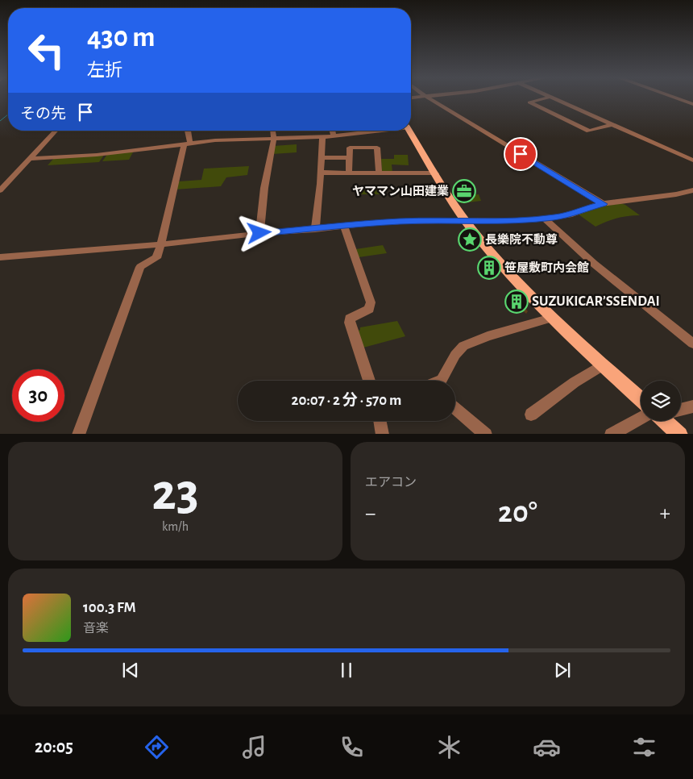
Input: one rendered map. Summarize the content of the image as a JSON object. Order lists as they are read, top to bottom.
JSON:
{
  "places": {
    "office": ["ヤママン山田建業"],
    "place": ["長樂院不動尊"],
    "building": ["笹屋敷町内会館", "SUZUKICAR’SSENDAI"]
  },
  "page": {
    "turn": ["430 m", "左折"],
    "then": "その先",
    "limit": "30",
    "trip": "20:07 · 2 分 · 570 m",
    "tile": [
      ["23", "km/h"],
      "エアコン"
    ],
    "heat": ["−", "20°", "+"],
    "song": ["100.3 FM", "音楽"],
    "tabs": "20:05"
  }
}
